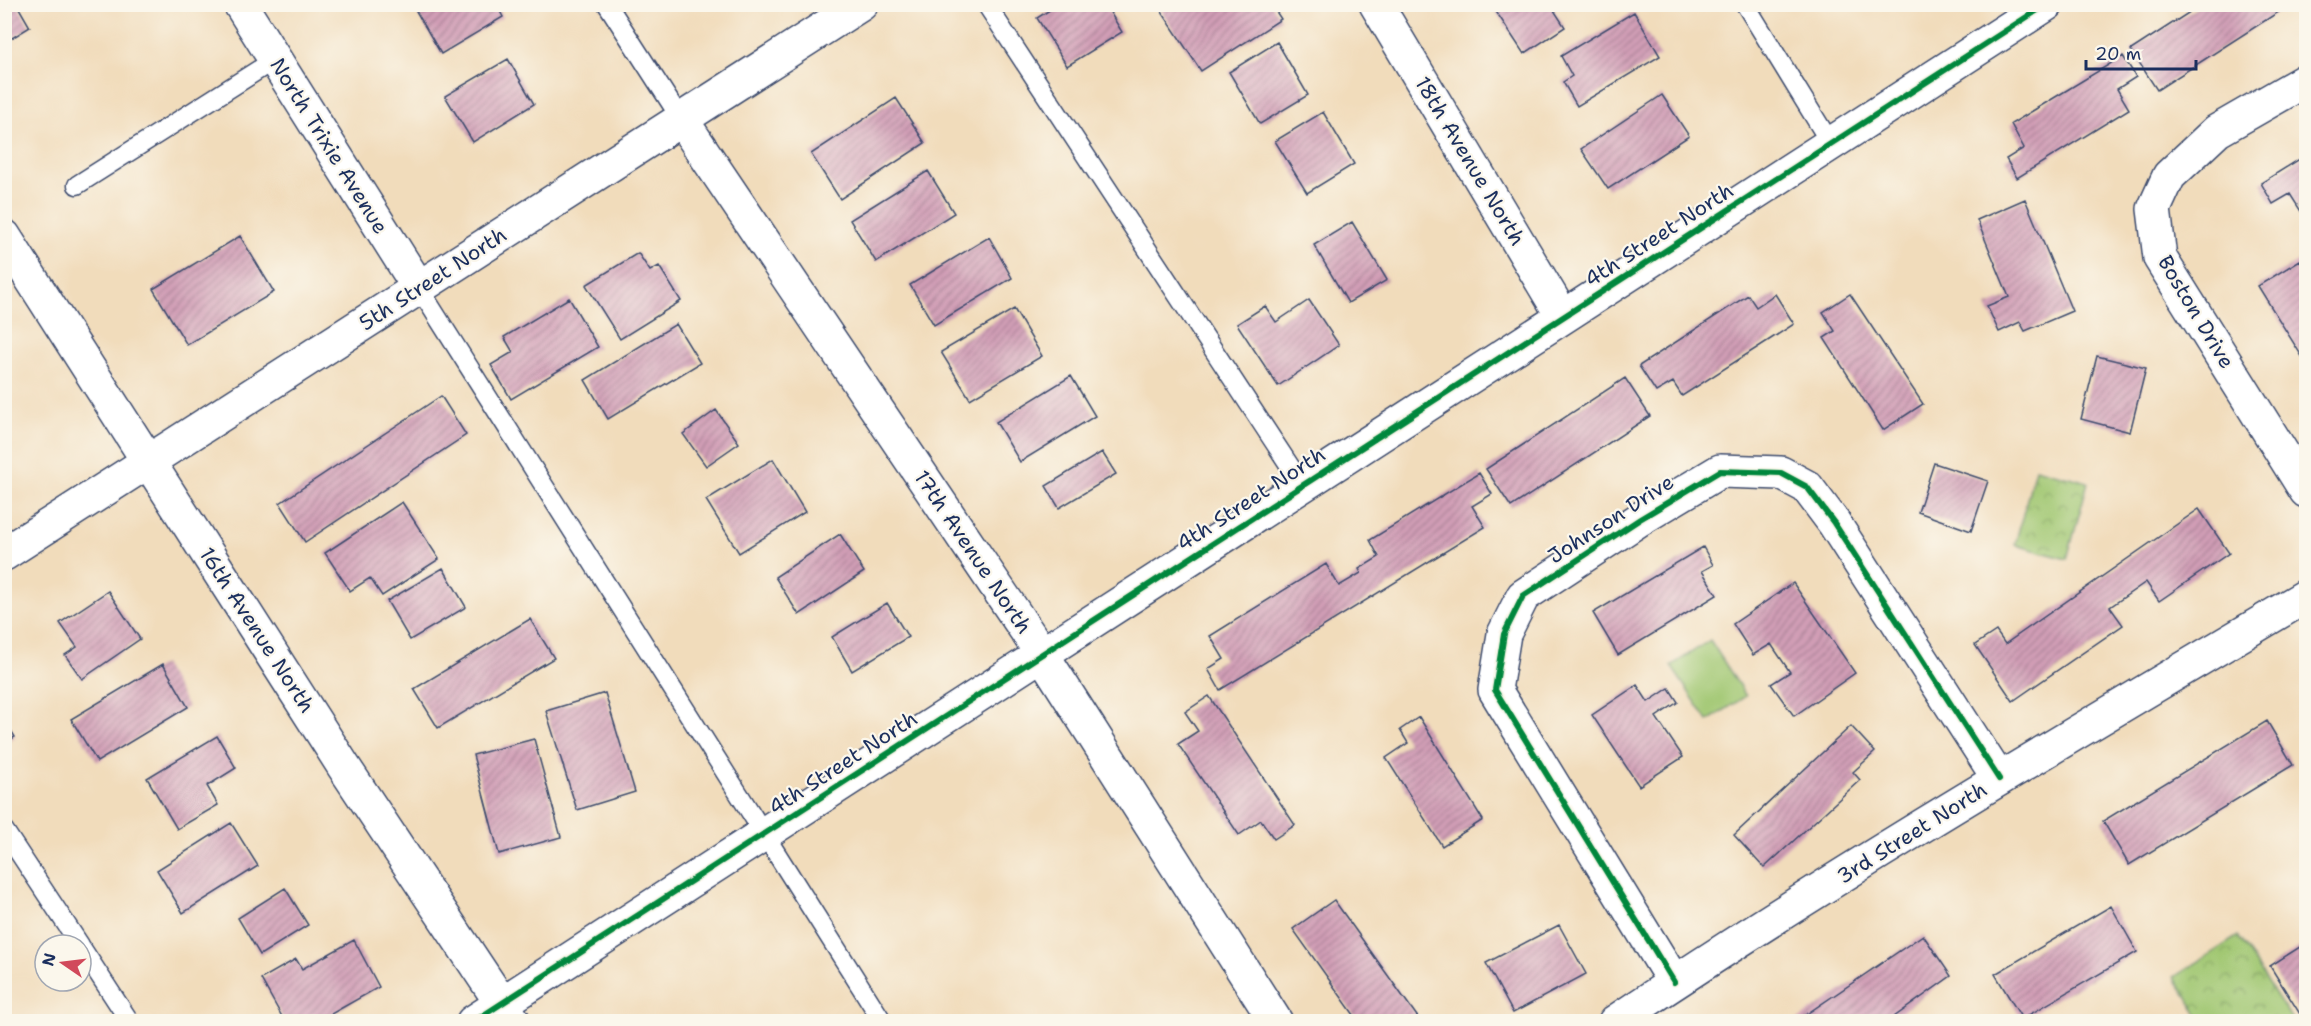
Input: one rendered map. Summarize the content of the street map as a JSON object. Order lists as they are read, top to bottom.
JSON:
{
  "streets": {
    "street": [
      "North Trixie Avenue",
      "18th Avenue North",
      "4th Street North",
      "5th Street North",
      "Boston Drive",
      "Johnson Drive",
      "17th Avenue North",
      "16th Avenue North",
      "3rd Street North"
    ]
  },
  "crossings": [
    ["North Trixie Avenue", "5th Street North"],
    ["18th Avenue North", "4th Street North"],
    ["4th Street North", "17th Avenue North"],
    ["4th Street North", "16th Avenue North"],
    ["5th Street North", "17th Avenue North"],
    ["5th Street North", "16th Avenue North"],
    ["Johnson Drive", "3rd Street North"]
  ],
  "scale_bar": "20 m",
  "north": "left"
}
